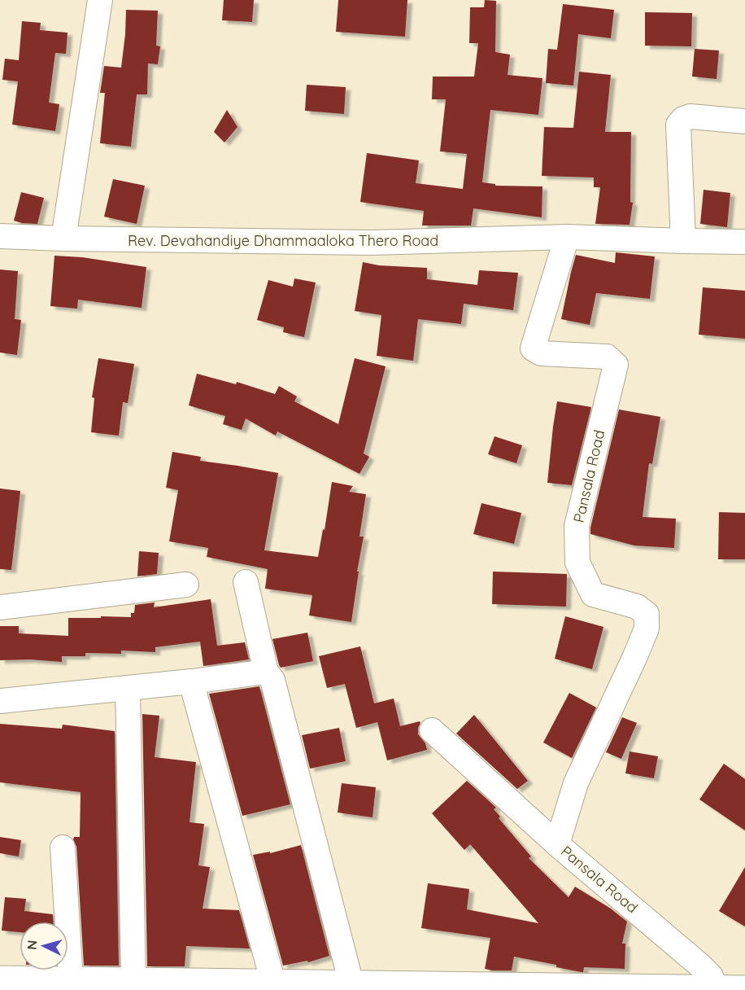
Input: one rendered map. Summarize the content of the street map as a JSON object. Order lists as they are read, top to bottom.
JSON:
{
  "streets": {
    "street": ["Rev. Devahandiye Dhammaaloka Thero Road", "Pansala Road"]
  },
  "crossings": [
    ["Rev. Devahandiye Dhammaaloka Thero Road", "Pansala Road"]
  ],
  "north": "left"
}
